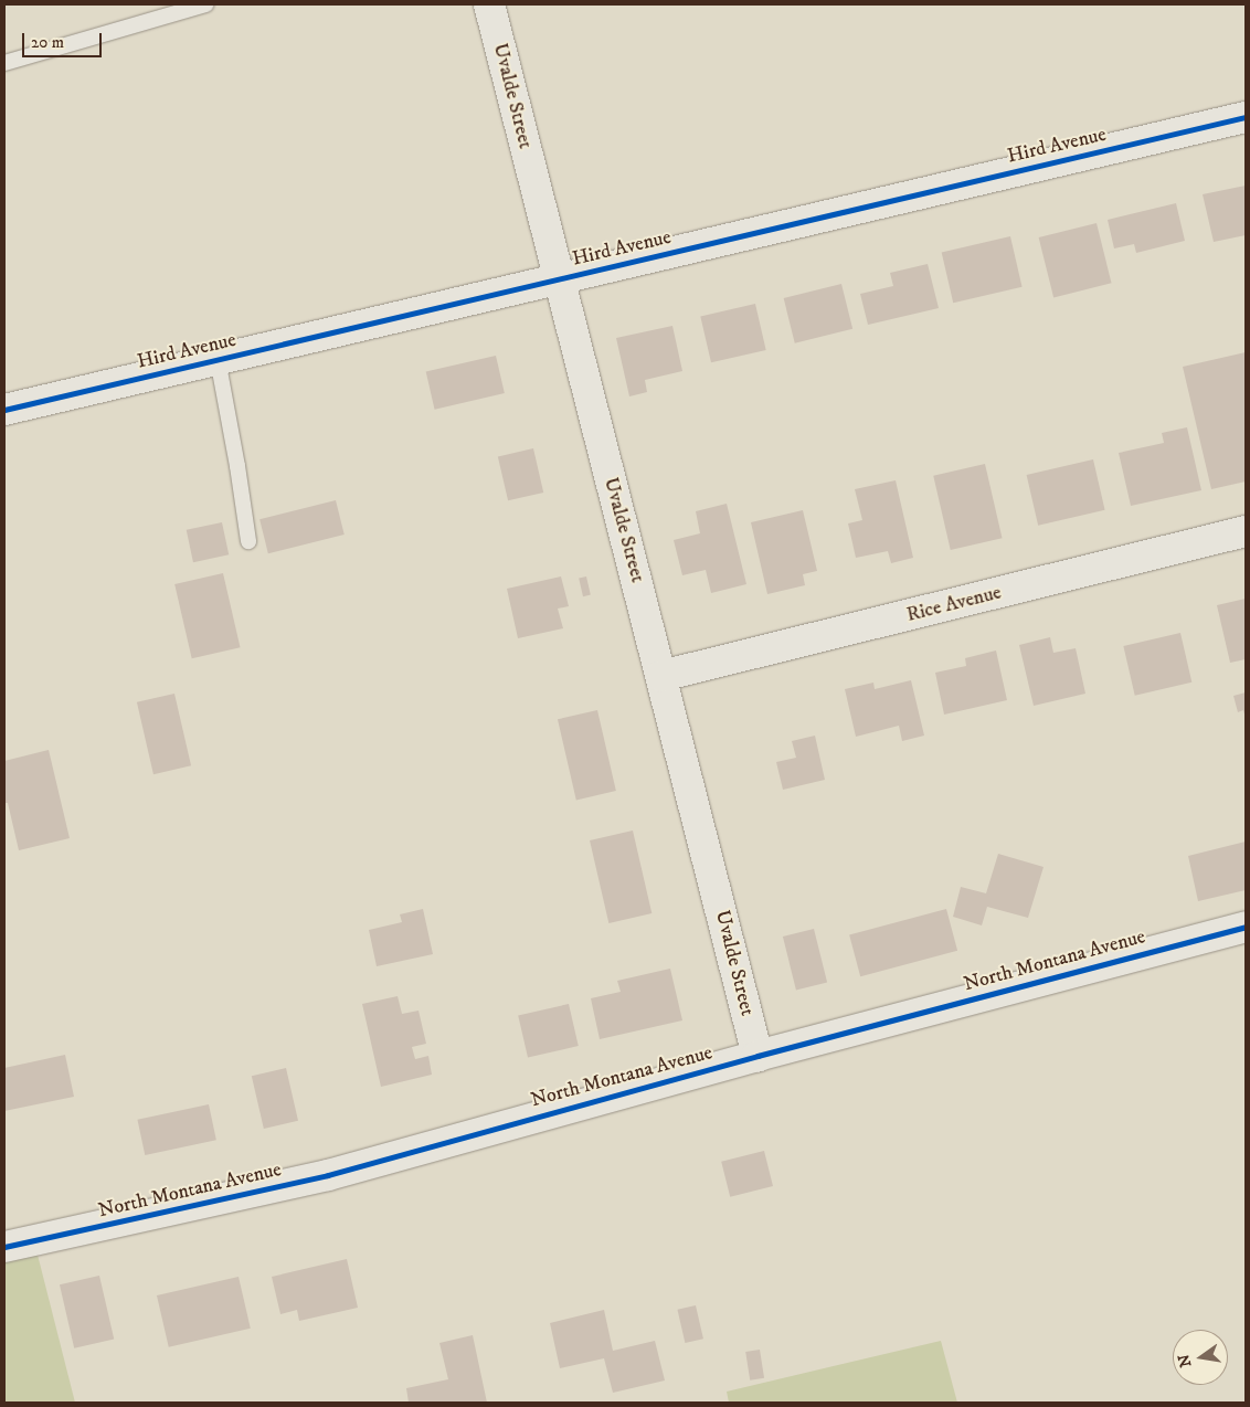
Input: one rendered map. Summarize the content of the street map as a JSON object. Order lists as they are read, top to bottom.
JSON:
{
  "streets": {
    "street": [
      "Uvalde Street",
      "Hird Avenue",
      "Rice Avenue",
      "North Montana Avenue"
    ]
  },
  "crossings": [
    ["Uvalde Street", "Hird Avenue"],
    ["Uvalde Street", "Rice Avenue"],
    ["Uvalde Street", "North Montana Avenue"]
  ],
  "scale_bar": "20 m",
  "north": "left"
}
